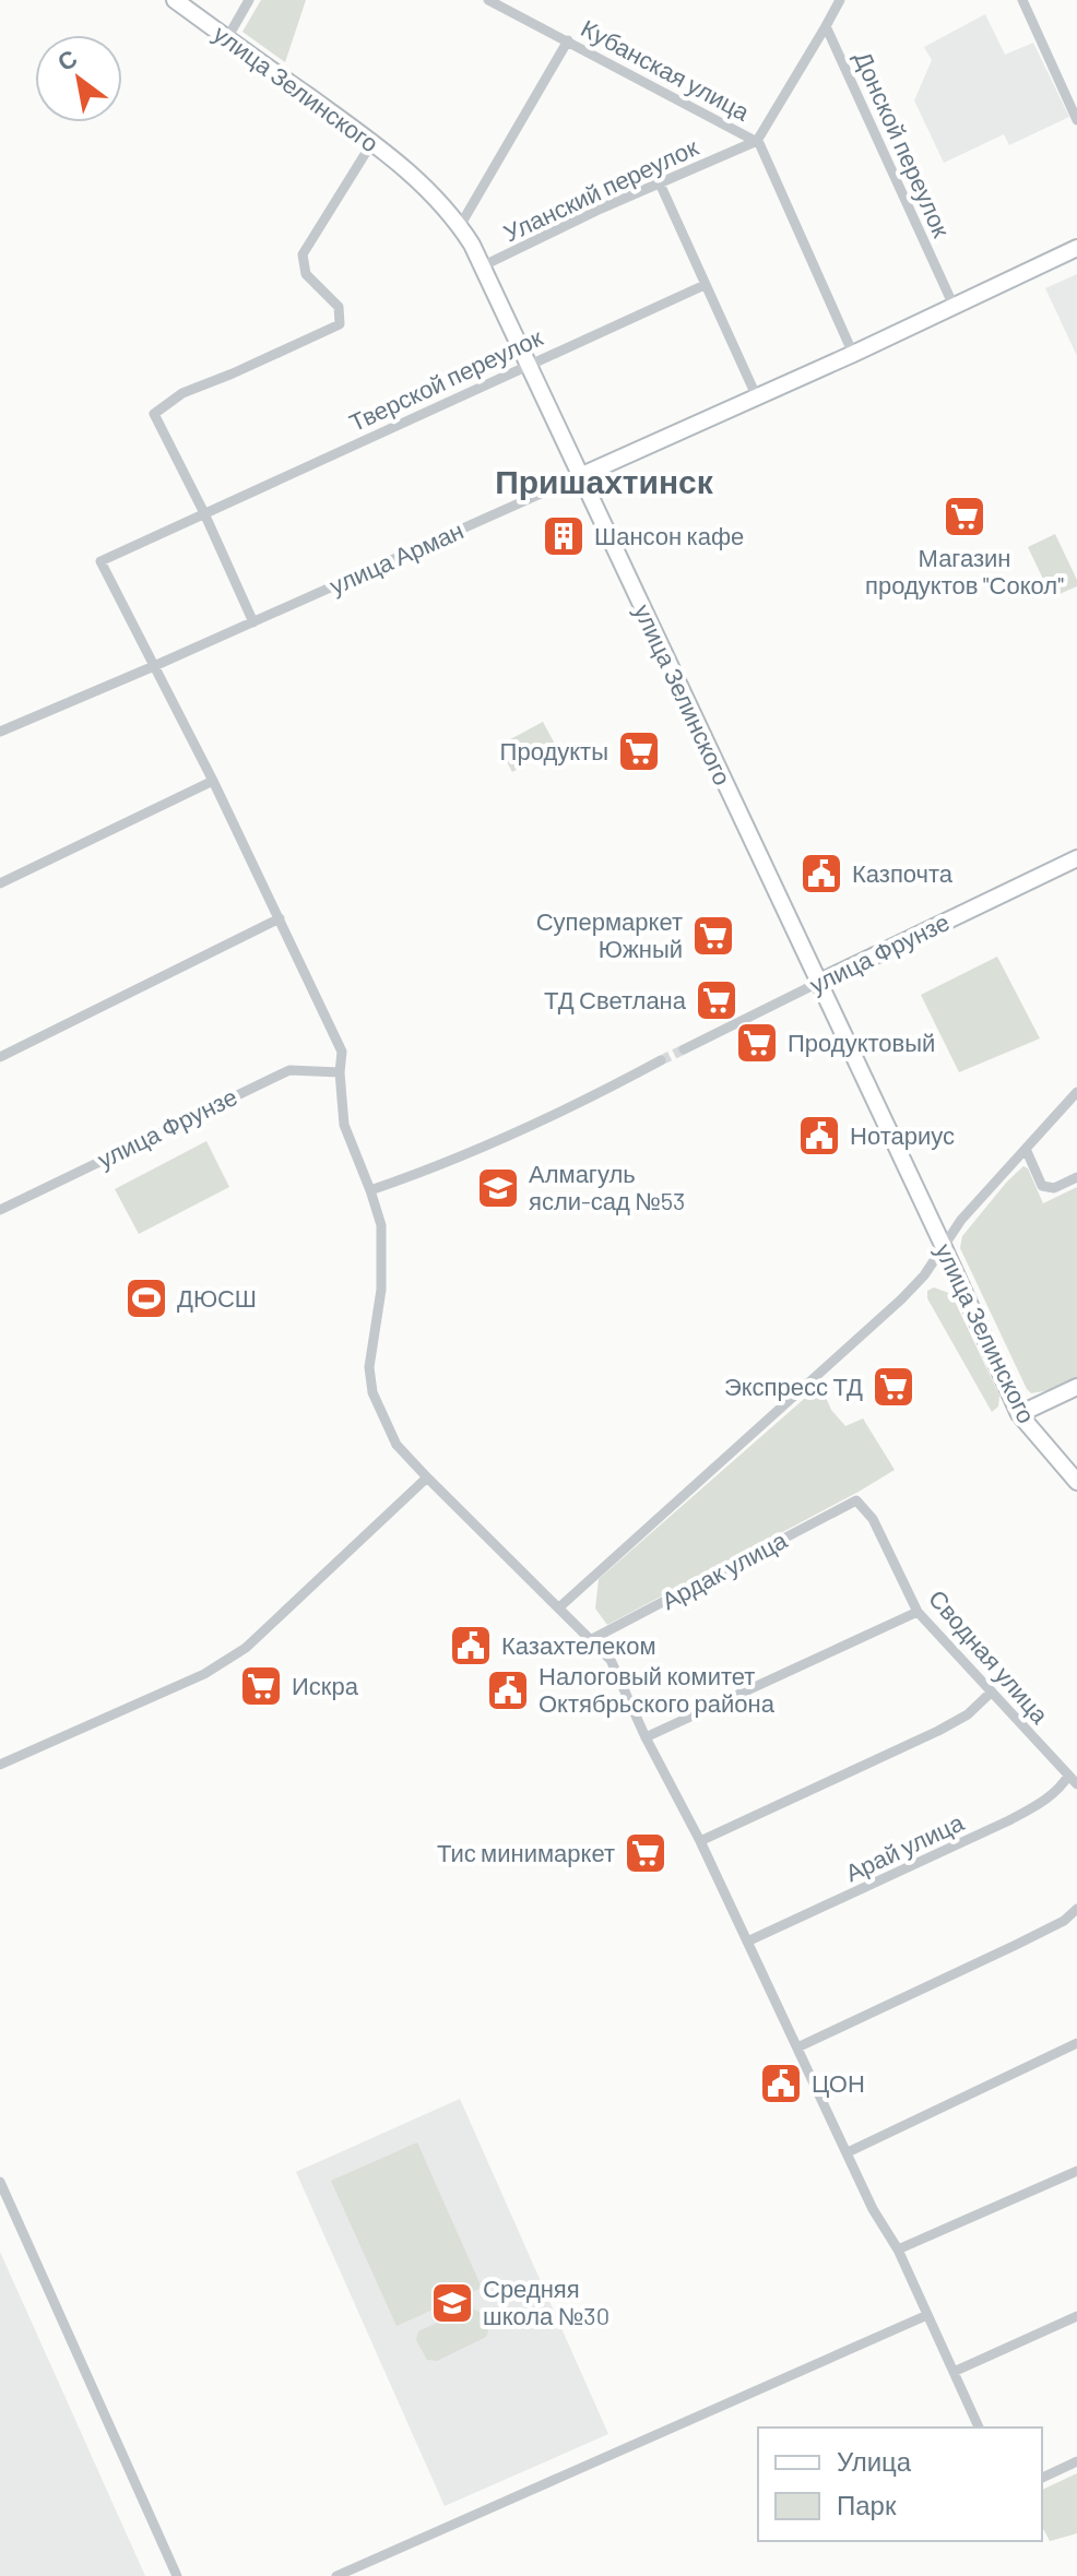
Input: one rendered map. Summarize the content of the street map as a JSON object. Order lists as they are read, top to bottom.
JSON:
{
  "streets": {
    "main road": ["улица Зелинского", "улица Арман", "улица Фрунзе"],
    "street": [
      "Кубанская улица",
      "Донской переулок",
      "Уланский переулок",
      "Тверской переулок",
      "Ардак улица",
      "Сводная улица",
      "Арай улица"
    ]
  },
  "crossings": [
    ["Кубанская улица", "Уланский переулок"],
    ["Кубанская улица", "улица Арман"],
    ["улица Зелинского", "Уланский переулок"],
    ["улица Зелинского", "Тверской переулок"],
    ["улица Зелинского", "улица Арман"],
    ["улица Зелинского", "улица Фрунзе"],
    ["Донской переулок", "улица Арман"],
    ["Тверской переулок", "улица Арман"],
    ["Ардак улица", "Сводная улица"],
    ["Сводная улица", "Арай улица"]
  ],
  "districts": ["Пришахтинск"],
  "places": {
    "supermarket": [
      "Магазин продуктов \"Сокол\"",
      "Продукты",
      "Супермаркет Южный",
      "ТД Светлана",
      "Продуктовый",
      "Экспресс ТД",
      "Искра",
      "Тис минимаркет"
    ],
    "building": ["Шансон кафе"],
    "public building": [
      "Казпочта",
      "Нотариус",
      "Казахтелеком",
      "Налоговый комитет Октябрьского района",
      "ЦОН"
    ],
    "school or university": ["Алмагуль ясли-сад №53", "Средняя школа №30"],
    "sports": ["ДЮСШ"]
  },
  "legend": ["Улица", "Парк"],
  "north": "top left"
}
